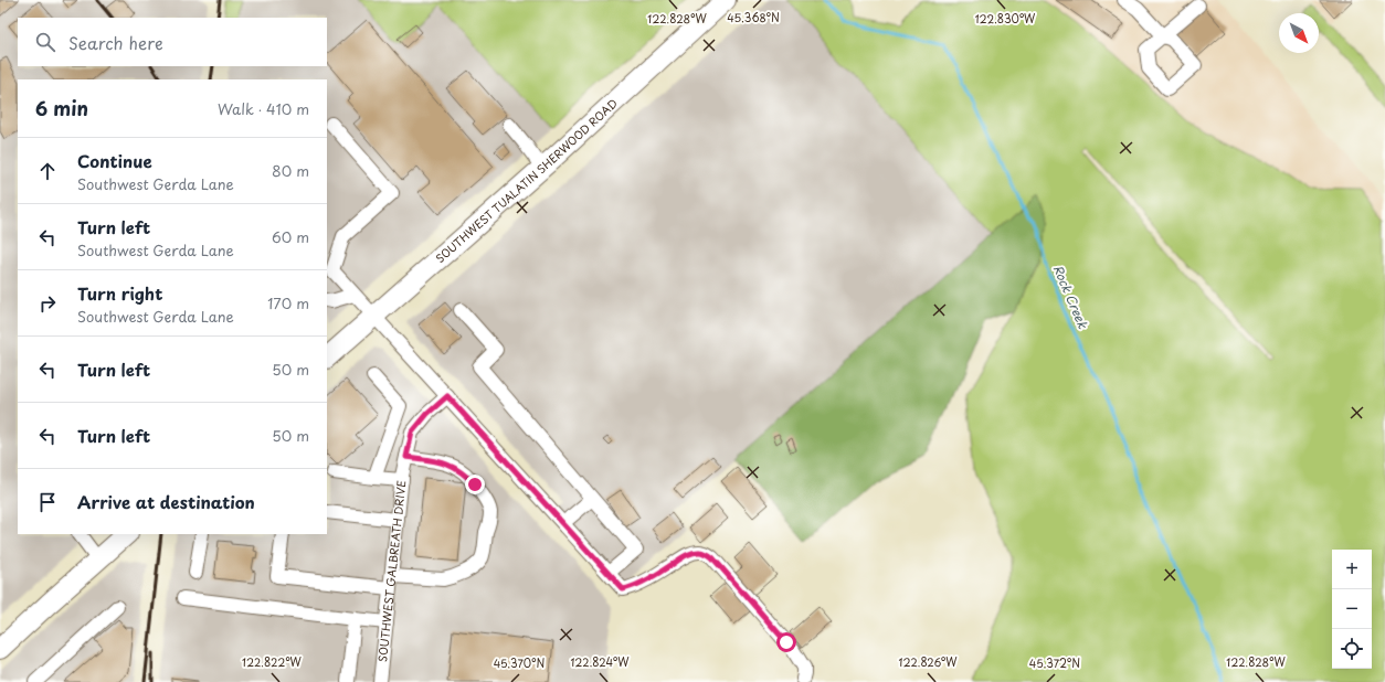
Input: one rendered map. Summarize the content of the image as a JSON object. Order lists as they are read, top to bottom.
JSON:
{
  "streets": {
    "highway": ["SOUTHWEST TUALATIN SHERWOOD ROAD"],
    "street": ["SOUTHWEST GALBREATH DRIVE"]
  },
  "water": ["Rock Creek"],
  "north": "bottom right",
  "page": {
    "search": "Search here",
    "heading": ["6 min", "Walk · 410 m"],
    "list": [
      ["Continue", "Southwest Gerda Lane", "80 m"],
      ["Turn left", "Southwest Gerda Lane", "60 m"],
      ["Turn right", "Southwest Gerda Lane", "170 m"],
      ["Turn left", "50 m"],
      ["Turn left", "50 m"],
      "Arrive at destination"
    ],
    "map_buttons": ["+", "−"]
  },
  "coordinates": [
    "45.368°N",
    "122.828°W",
    "122.830°W",
    "122.822°W",
    "122.824°W",
    "122.826°W",
    "45.370°N",
    "45.372°N"
  ]
}
